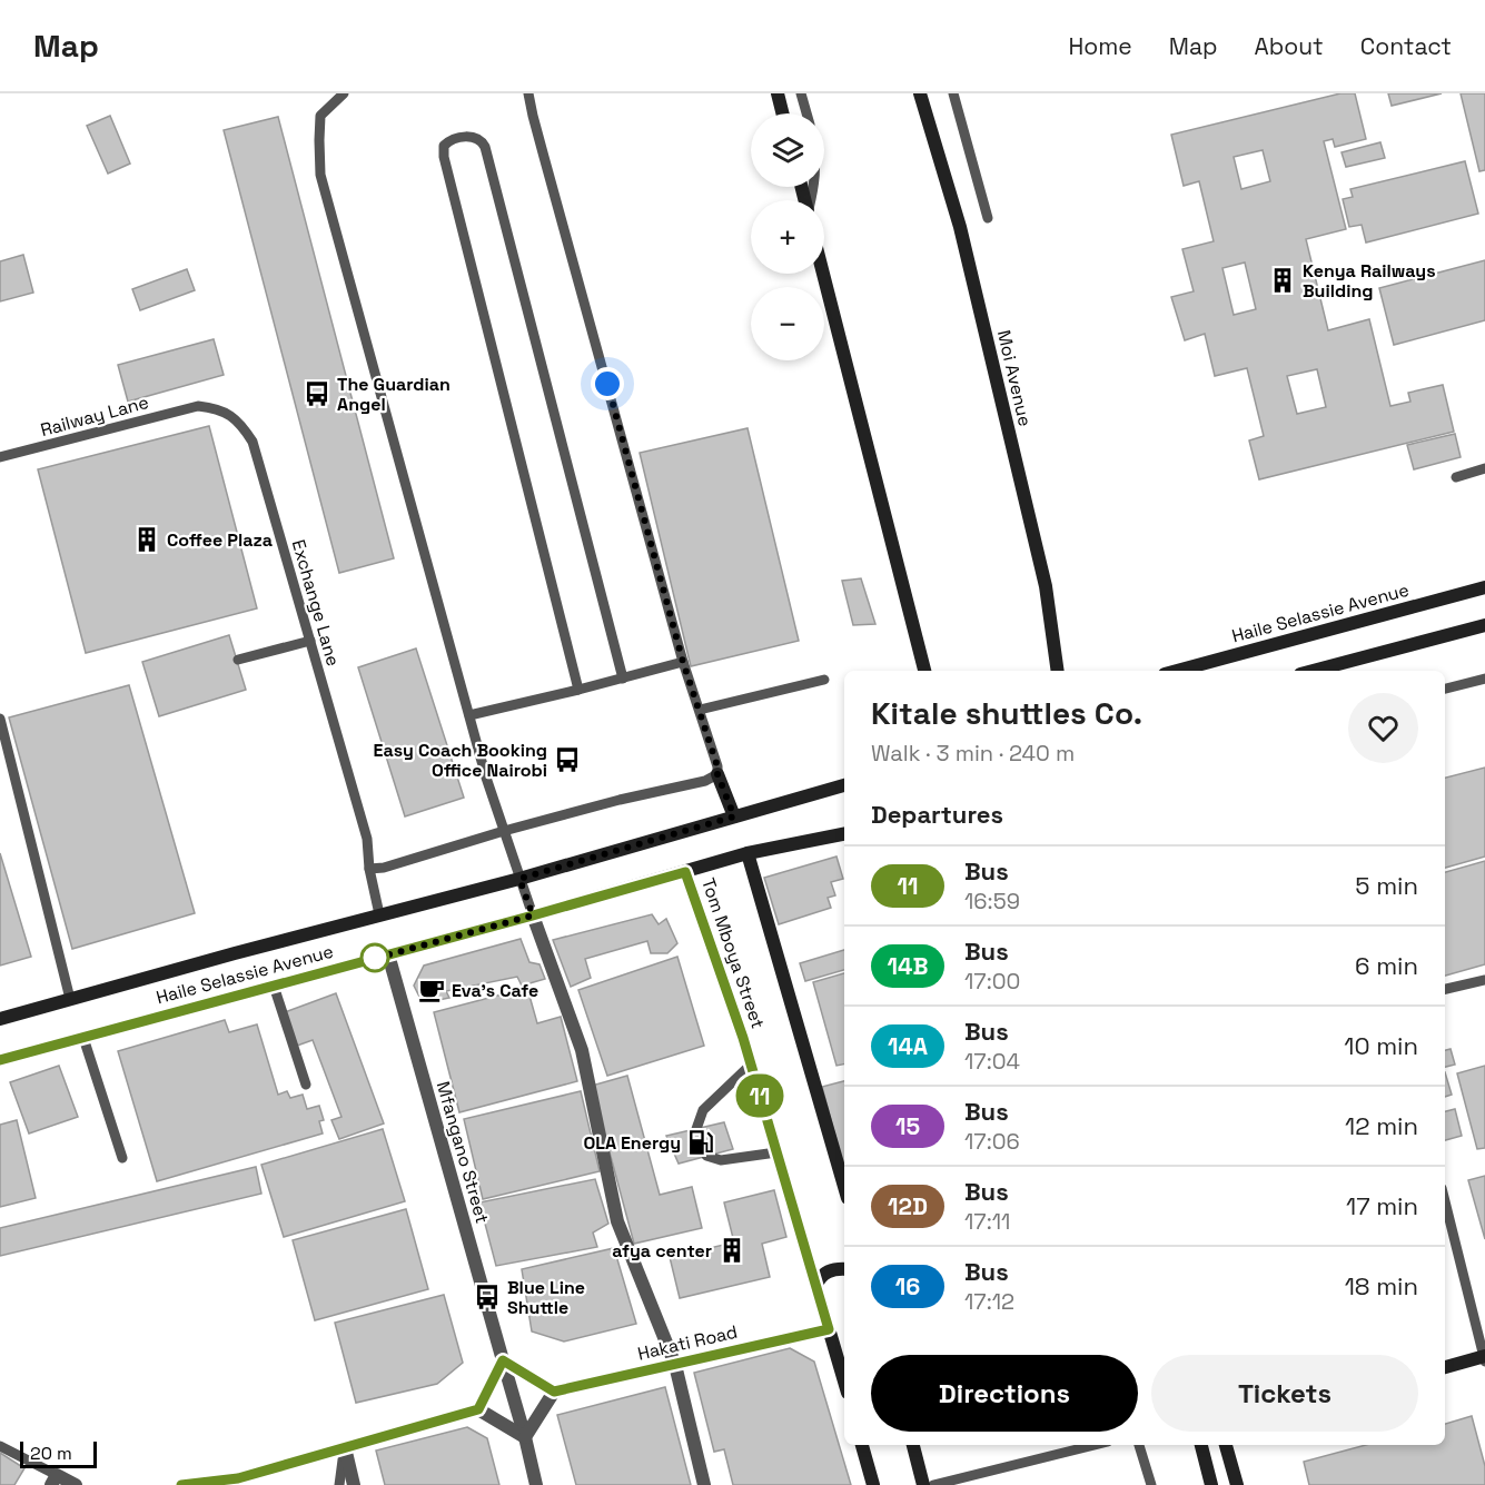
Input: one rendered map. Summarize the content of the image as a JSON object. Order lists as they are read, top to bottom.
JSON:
{
  "streets": {
    "main road": ["Moi Avenue", "Haile Selassie Avenue", "Tom Mboya Street"],
    "street": ["Mfangano Street", "Hakati Road"],
    "lane": ["Railway Lane", "Exchange Lane"]
  },
  "crossings": [
    ["Railway Lane", "Exchange Lane"],
    ["Exchange Lane", "Haile Selassie Avenue"],
    ["Haile Selassie Avenue", "Tom Mboya Street"],
    ["Haile Selassie Avenue", "Mfangano Street"],
    ["Tom Mboya Street", "Hakati Road"]
  ],
  "places": {
    "building": ["Kenya Railways Building", "Coffee Plaza", "afya center"],
    "bus stop": ["The Guardian Angel", "Easy Coach Booking Office Nairobi", "Blue Line Shuttle"],
    "cafe": ["Eva’s Cafe"],
    "fuel station": ["OLA Energy"]
  },
  "lines": ["bus line 11"],
  "scale_bar": "20 m",
  "page": {
    "header": "Map",
    "nav": [
      "Home",
      "Map",
      "About",
      "Contact"
    ],
    "on_map": "11",
    "map_buttons": ["+", "−"],
    "heading": [
      ["Kitale shuttles Co.", "Walk · 3 min · 240 m"],
      "Departures"
    ],
    "list": [
      {
        "mark": "11",
        "name": "Bus",
        "note": "16:59",
        "value": "5 min"
      },
      {
        "mark": "14B",
        "name": "Bus",
        "note": "17:00",
        "value": "6 min"
      },
      {
        "mark": "14A",
        "name": "Bus",
        "note": "17:04",
        "value": "10 min"
      },
      {
        "mark": "15",
        "name": "Bus",
        "note": "17:06",
        "value": "12 min"
      },
      {
        "mark": "12D",
        "name": "Bus",
        "note": "17:11",
        "value": "17 min"
      },
      {
        "mark": "16",
        "name": "Bus",
        "note": "17:12",
        "value": "18 min"
      }
    ],
    "buttons": ["Directions", "Tickets"],
    "scale": "20 m"
  }
}
